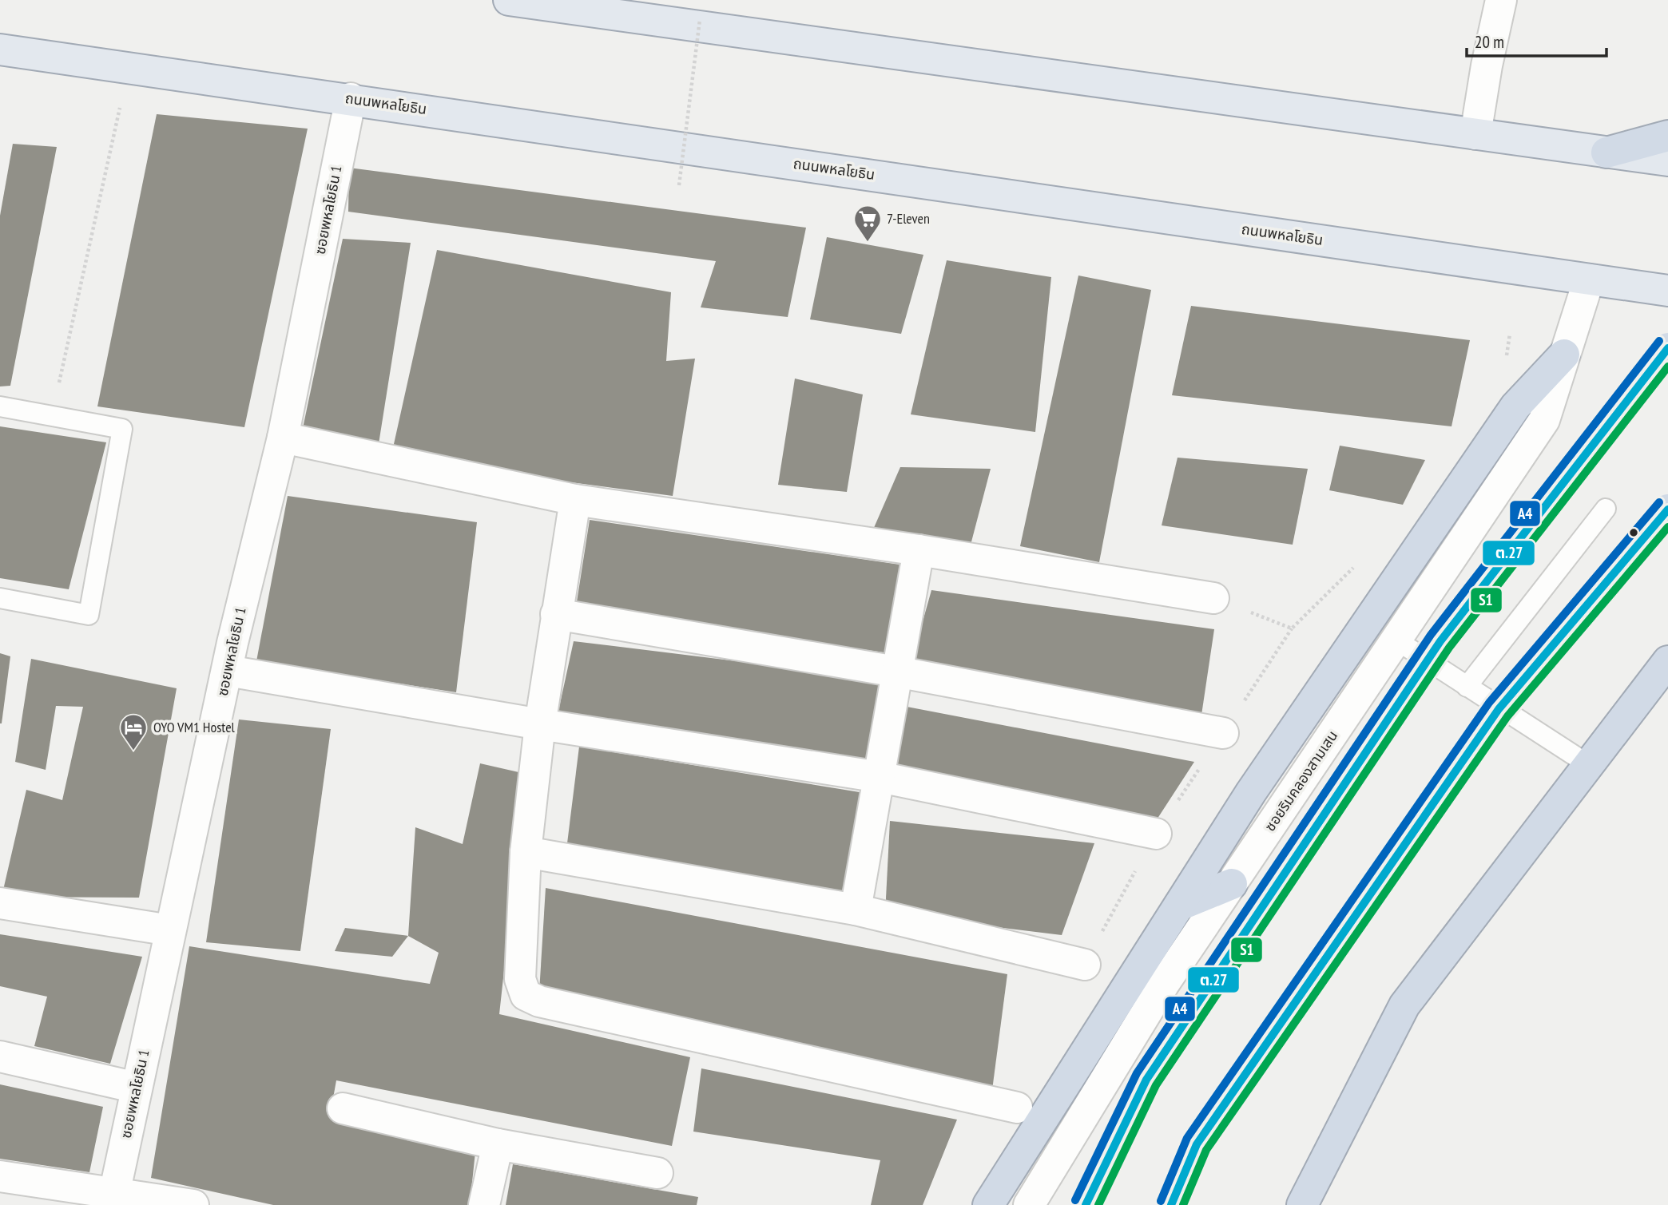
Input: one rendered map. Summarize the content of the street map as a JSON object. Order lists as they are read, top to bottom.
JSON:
{
  "streets": {
    "main road": ["ถนนพหลโยธิน"],
    "street": ["ซอยพหลโยธิน 1", "ซอยริมคลองสามเสน"]
  },
  "crossings": [
    ["ถนนพหลโยธิน", "ซอยพหลโยธิน 1"],
    ["ถนนพหลโยธิน", "ซอยริมคลองสามเสน"]
  ],
  "places": {
    "supermarket": ["7-Eleven"],
    "hotel": ["OYO VM1 Hostel"]
  },
  "lines": ["transit line A4", "transit line ต.27", "transit line S1"],
  "scale_bar": "20 m"
}
